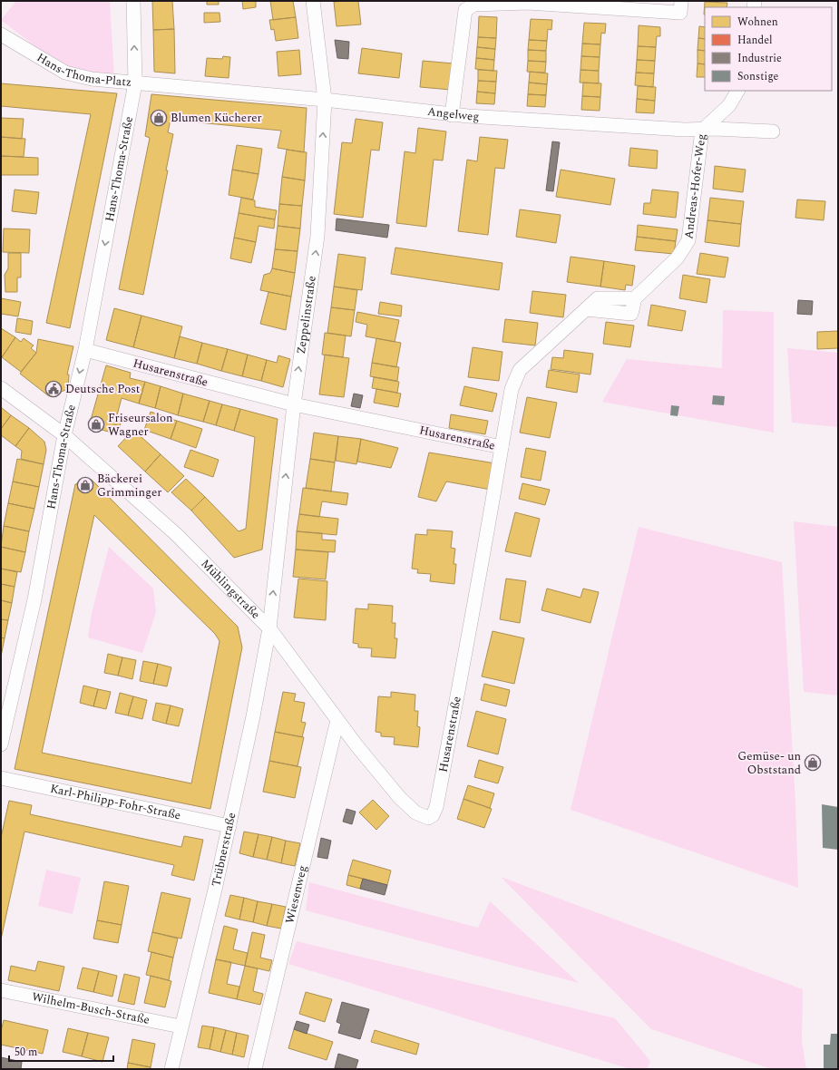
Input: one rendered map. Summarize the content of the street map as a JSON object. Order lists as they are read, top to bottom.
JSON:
{
  "streets": {
    "street": [
      "Hans-Thoma-Platz",
      "Angelweg",
      "Hans-Thoma-Straße",
      "Andreas-Hofer-Weg",
      "Zeppelinstraße",
      "Husarenstraße",
      "Mühlingstraße",
      "Karl-Philipp-Fohr-Straße",
      "Trübnerstraße",
      "Wiesenweg",
      "Wilhelm-Busch-Straße"
    ]
  },
  "crossings": [
    ["Hans-Thoma-Platz", "Angelweg"],
    ["Hans-Thoma-Platz", "Hans-Thoma-Straße"],
    ["Angelweg", "Hans-Thoma-Straße"],
    ["Angelweg", "Andreas-Hofer-Weg"],
    ["Angelweg", "Zeppelinstraße"],
    ["Hans-Thoma-Straße", "Husarenstraße"],
    ["Hans-Thoma-Straße", "Mühlingstraße"],
    ["Andreas-Hofer-Weg", "Husarenstraße"],
    ["Zeppelinstraße", "Husarenstraße"],
    ["Zeppelinstraße", "Mühlingstraße"],
    ["Zeppelinstraße", "Trübnerstraße"],
    ["Husarenstraße", "Mühlingstraße"],
    ["Mühlingstraße", "Trübnerstraße"],
    ["Mühlingstraße", "Wiesenweg"],
    ["Karl-Philipp-Fohr-Straße", "Trübnerstraße"],
    ["Trübnerstraße", "Wilhelm-Busch-Straße"]
  ],
  "one_way": ["Hans-Thoma-Platz", "Hans-Thoma-Straße", "Zeppelinstraße"],
  "places": {
    "shop": [
      "Blumen Kücherer",
      "Friseursalon Wagner",
      "Bäckerei Grimminger",
      "Gemüse- un Obststand"
    ],
    "public building": ["Deutsche Post"]
  },
  "legend": [
    "Wohnen",
    "Handel",
    "Industrie",
    "Sonstige"
  ],
  "scale_bar": "50 m"
}
